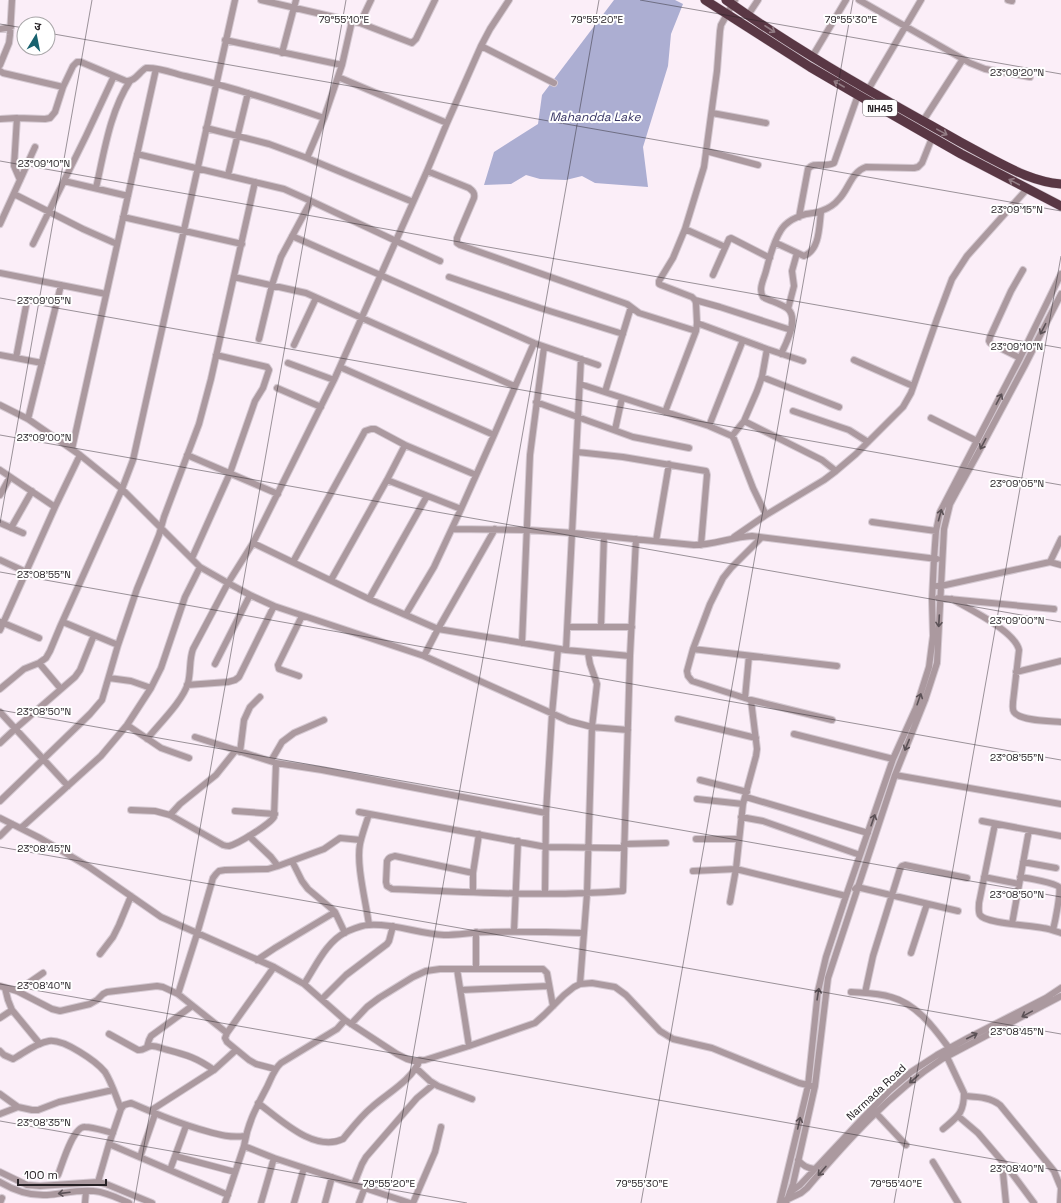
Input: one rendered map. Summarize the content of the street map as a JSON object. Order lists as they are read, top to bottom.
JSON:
{
  "streets": {
    "highway": ["NH45"],
    "street": ["Narmada Road"]
  },
  "water": ["Mahandda Lake"],
  "scale_bar": "100 m",
  "north": "top",
  "coordinates": [
    "79°55'10\"E",
    "79°55'20\"E",
    "79°55'30\"E",
    "23°09'20\"N",
    "23°09'10\"N",
    "23°09'15\"N",
    "23°09'05\"N",
    "23°09'00\"N",
    "23°08'55\"N",
    "23°08'50\"N",
    "23°08'45\"N",
    "23°08'40\"N",
    "23°08'35\"N",
    "79°55'40\"E"
  ]
}
